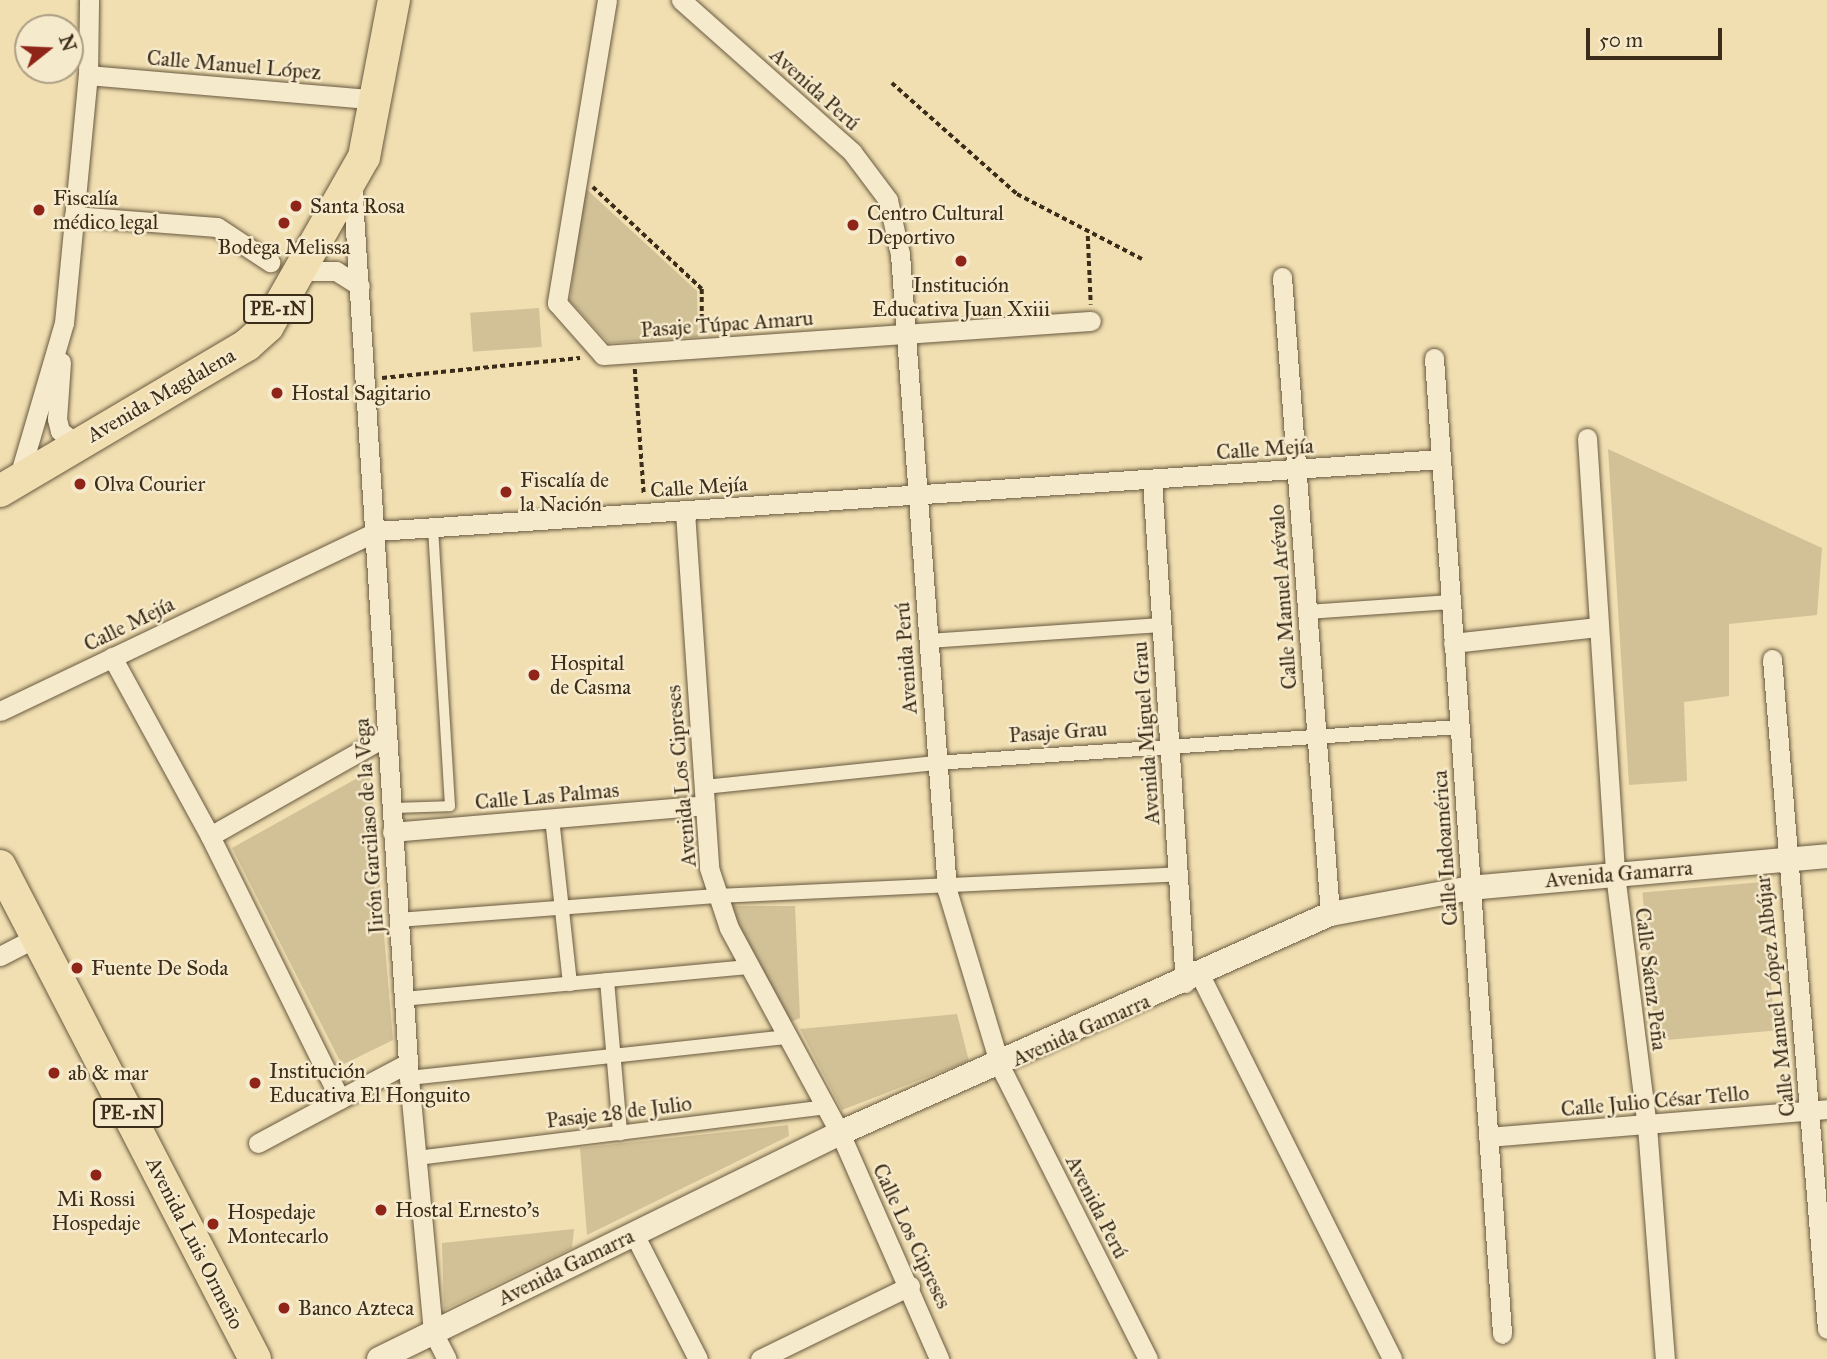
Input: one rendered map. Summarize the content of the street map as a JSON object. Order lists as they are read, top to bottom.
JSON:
{
  "streets": {
    "highway": ["PE-1N", "Avenida Magdalena", "Avenida Luis Ormeño"],
    "street": [
      "Calle Manuel López",
      "Avenida Perú",
      "Pasaje Túpac Amaru",
      "Calle Mejía",
      "Calle Manuel Arévalo",
      "Pasaje Grau",
      "Avenida Miguel Grau",
      "Avenida Los Cipreses",
      "Calle Las Palmas",
      "Jirón Garcilaso de la Vega",
      "Calle Indoamérica",
      "Avenida Gamarra",
      "Calle Sáenz Peña",
      "Calle Manuel López Albújar",
      "Calle Julio César Tello",
      "Pasaje 28 de Julio",
      "Calle Los Cipreses"
    ]
  },
  "crossings": [
    ["Calle Manuel López", "Avenida Magdalena"],
    ["Avenida Perú", "Pasaje Túpac Amaru"],
    ["Avenida Perú", "Calle Mejía"],
    ["Avenida Perú", "Pasaje Grau"],
    ["Avenida Perú", "Avenida Gamarra"],
    ["Avenida Magdalena", "Jirón Garcilaso de la Vega"],
    ["Calle Mejía", "Calle Manuel Arévalo"],
    ["Calle Mejía", "Avenida Miguel Grau"],
    ["Calle Mejía", "Avenida Los Cipreses"],
    ["Calle Mejía", "Jirón Garcilaso de la Vega"],
    ["Calle Mejía", "Calle Indoamérica"],
    ["Calle Manuel Arévalo", "Pasaje Grau"],
    ["Calle Manuel Arévalo", "Avenida Gamarra"],
    ["Pasaje Grau", "Avenida Miguel Grau"],
    ["Pasaje Grau", "Avenida Los Cipreses"],
    ["Pasaje Grau", "Calle Las Palmas"],
    ["Pasaje Grau", "Calle Indoamérica"],
    ["Avenida Miguel Grau", "Avenida Gamarra"],
    ["Avenida Los Cipreses", "Calle Las Palmas"],
    ["Avenida Los Cipreses", "Avenida Gamarra"],
    ["Avenida Los Cipreses", "Pasaje 28 de Julio"],
    ["Avenida Los Cipreses", "Calle Los Cipreses"],
    ["Calle Las Palmas", "Jirón Garcilaso de la Vega"],
    ["Jirón Garcilaso de la Vega", "Avenida Gamarra"],
    ["Jirón Garcilaso de la Vega", "Pasaje 28 de Julio"],
    ["Calle Indoamérica", "Avenida Gamarra"],
    ["Calle Indoamérica", "Calle Julio César Tello"],
    ["Avenida Gamarra", "Calle Sáenz Peña"],
    ["Avenida Gamarra", "Calle Manuel López Albújar"],
    ["Avenida Gamarra", "Calle Los Cipreses"],
    ["Calle Sáenz Peña", "Calle Julio César Tello"],
    ["Calle Manuel López Albújar", "Calle Julio César Tello"]
  ],
  "places": [
    "Santa Rosa",
    "Fiscalía médico legal",
    "Bodega Melissa",
    "Centro Cultural Deportivo",
    "Institución Educativa Juan Xxiii",
    "Hostal Sagitario",
    "Olva Courier",
    "Fiscalía de la Nación",
    "Hospital de Casma",
    "Fuente De Soda",
    "ab & mar",
    "Institución Educativa El Honguito",
    "Mi Rossi Hospedaje",
    "Hostal Ernesto's",
    "Hospedaje Montecarlo",
    "Banco Azteca"
  ],
  "scale_bar": "50 m",
  "north": "right"
}
